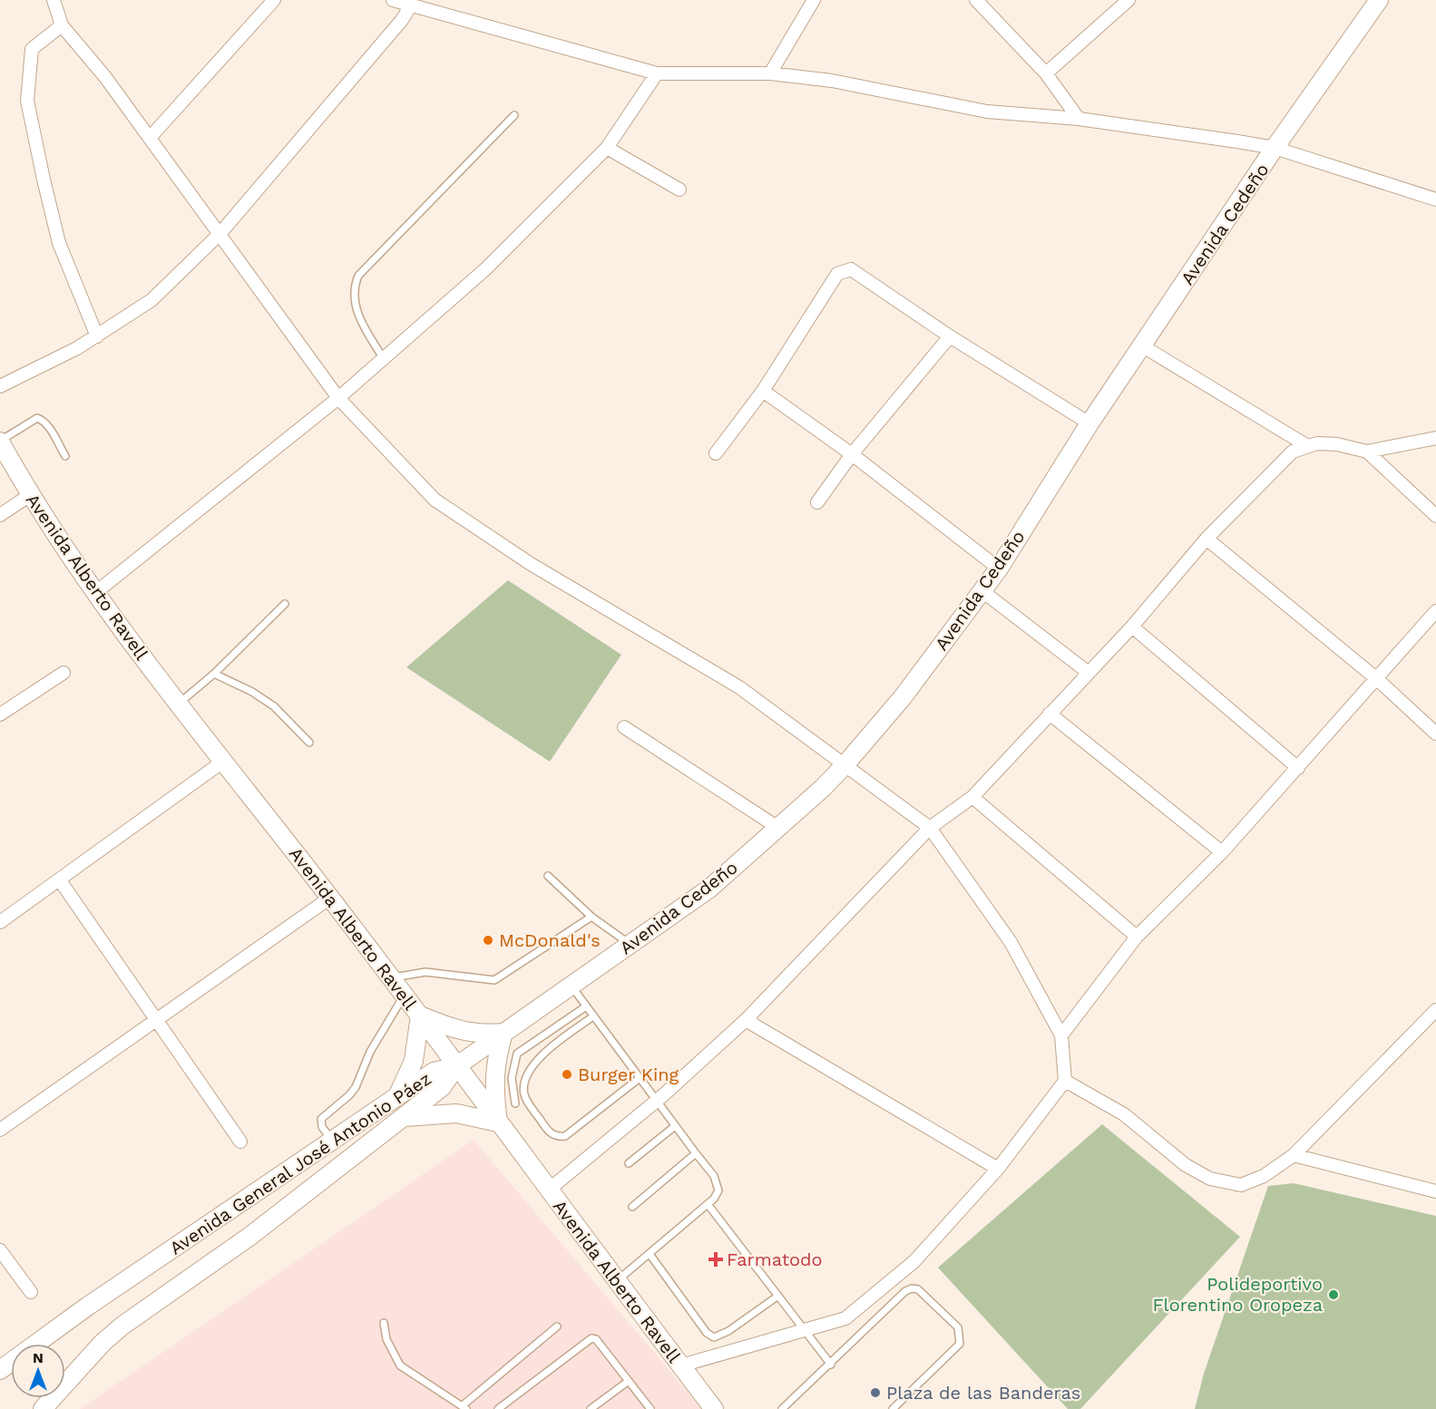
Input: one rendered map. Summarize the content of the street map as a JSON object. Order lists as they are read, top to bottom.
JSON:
{
  "streets": {
    "street": ["Avenida Cedeño", "Avenida Alberto Ravell", "Avenida General José Antonio Páez"]
  },
  "crossings": [
    ["Avenida Cedeño", "Avenida Alberto Ravell"],
    ["Avenida Cedeño", "Avenida General José Antonio Páez"],
    ["Avenida Alberto Ravell", "Avenida General José Antonio Páez"]
  ],
  "places": {
    "other": [
      "McDonald's",
      "Burger King",
      "Polideportivo Florentino Oropeza",
      "Plaza de las Banderas"
    ],
    "health": ["Farmatodo"]
  },
  "north": "top"
}
